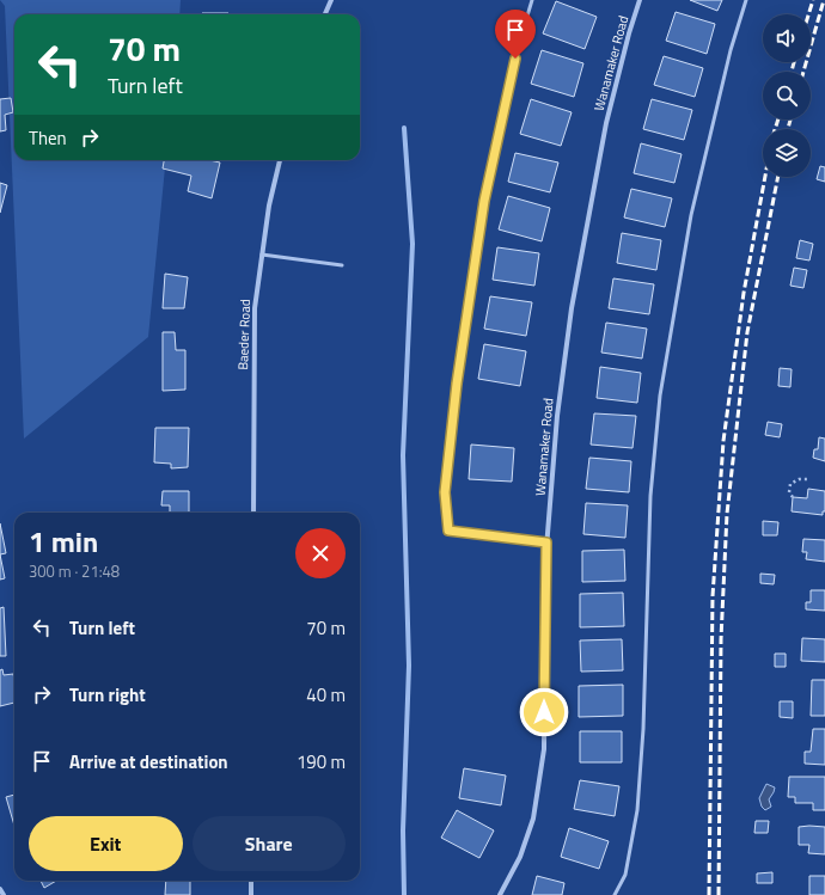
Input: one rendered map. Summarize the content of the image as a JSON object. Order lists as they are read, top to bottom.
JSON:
{
  "streets": {
    "street": ["Wanamaker Road", "Baeder Road"]
  },
  "page": {
    "turn": ["70 m", "Turn left"],
    "then": "Then",
    "heading": ["1 min", "300 m · 21:48"],
    "list": [
      {
        "name": "Turn left",
        "value": "70 m"
      },
      {
        "name": "Turn right",
        "value": "40 m"
      },
      {
        "name": "Arrive at destination",
        "value": "190 m"
      }
    ],
    "buttons": ["Exit", "Share"]
  }
}
